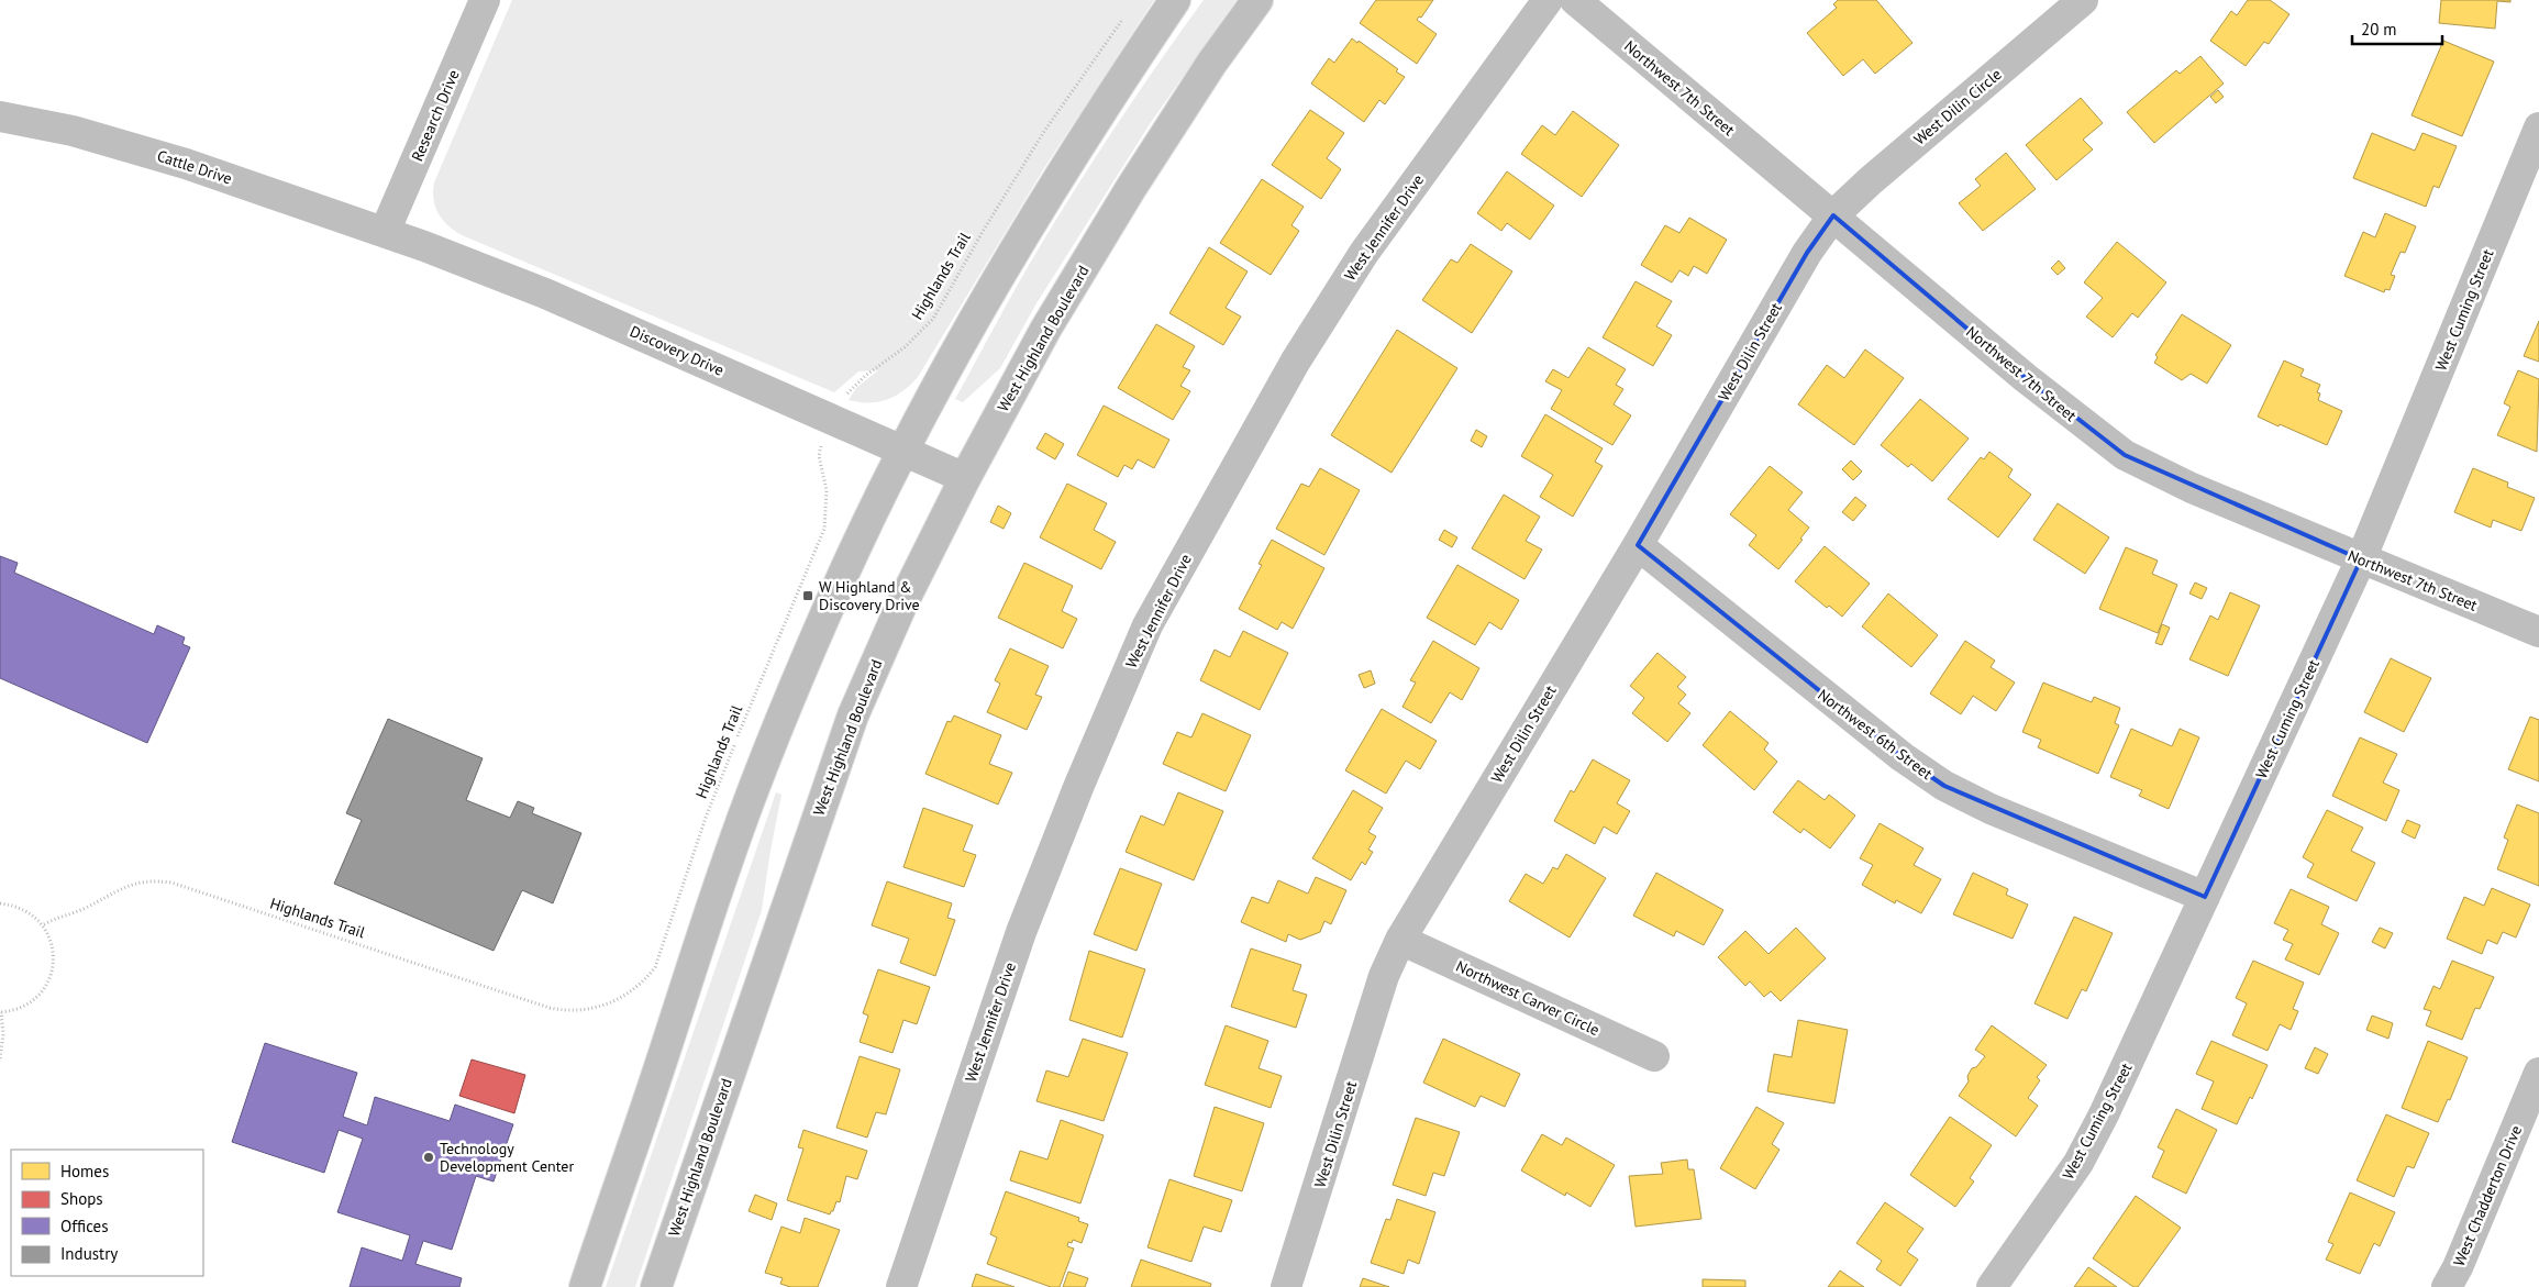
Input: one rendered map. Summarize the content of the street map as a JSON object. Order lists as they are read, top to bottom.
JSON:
{
  "streets": {
    "street": [
      "Northwest 7th Street",
      "West Dilin Circle",
      "Research Drive",
      "Cattle Drive",
      "West Jennifer Drive",
      "West Cuming Street",
      "West Highland Boulevard",
      "Discovery Drive",
      "West Dilin Street",
      "Northwest 6th Street",
      "Northwest Carver Circle",
      "West Chadderton Drive"
    ],
    "path": ["Highlands Trail"]
  },
  "crossings": [
    ["Northwest 7th Street", "West Dilin Circle"],
    ["Northwest 7th Street", "West Cuming Street"],
    ["Northwest 7th Street", "West Dilin Street"],
    ["West Dilin Circle", "West Dilin Street"],
    ["Research Drive", "Cattle Drive"],
    ["Research Drive", "Discovery Drive"],
    ["Cattle Drive", "Discovery Drive"],
    ["Highlands Trail", "Discovery Drive"],
    ["West Cuming Street", "Northwest 6th Street"],
    ["West Highland Boulevard", "Discovery Drive"],
    ["West Dilin Street", "Northwest 6th Street"],
    ["West Dilin Street", "Northwest Carver Circle"]
  ],
  "places": {
    "transit": ["W Highland & Discovery Drive"],
    "other": ["Technology Development Center"]
  },
  "legend": [
    "Homes",
    "Shops",
    "Offices",
    "Industry"
  ],
  "scale_bar": "20 m"
}
